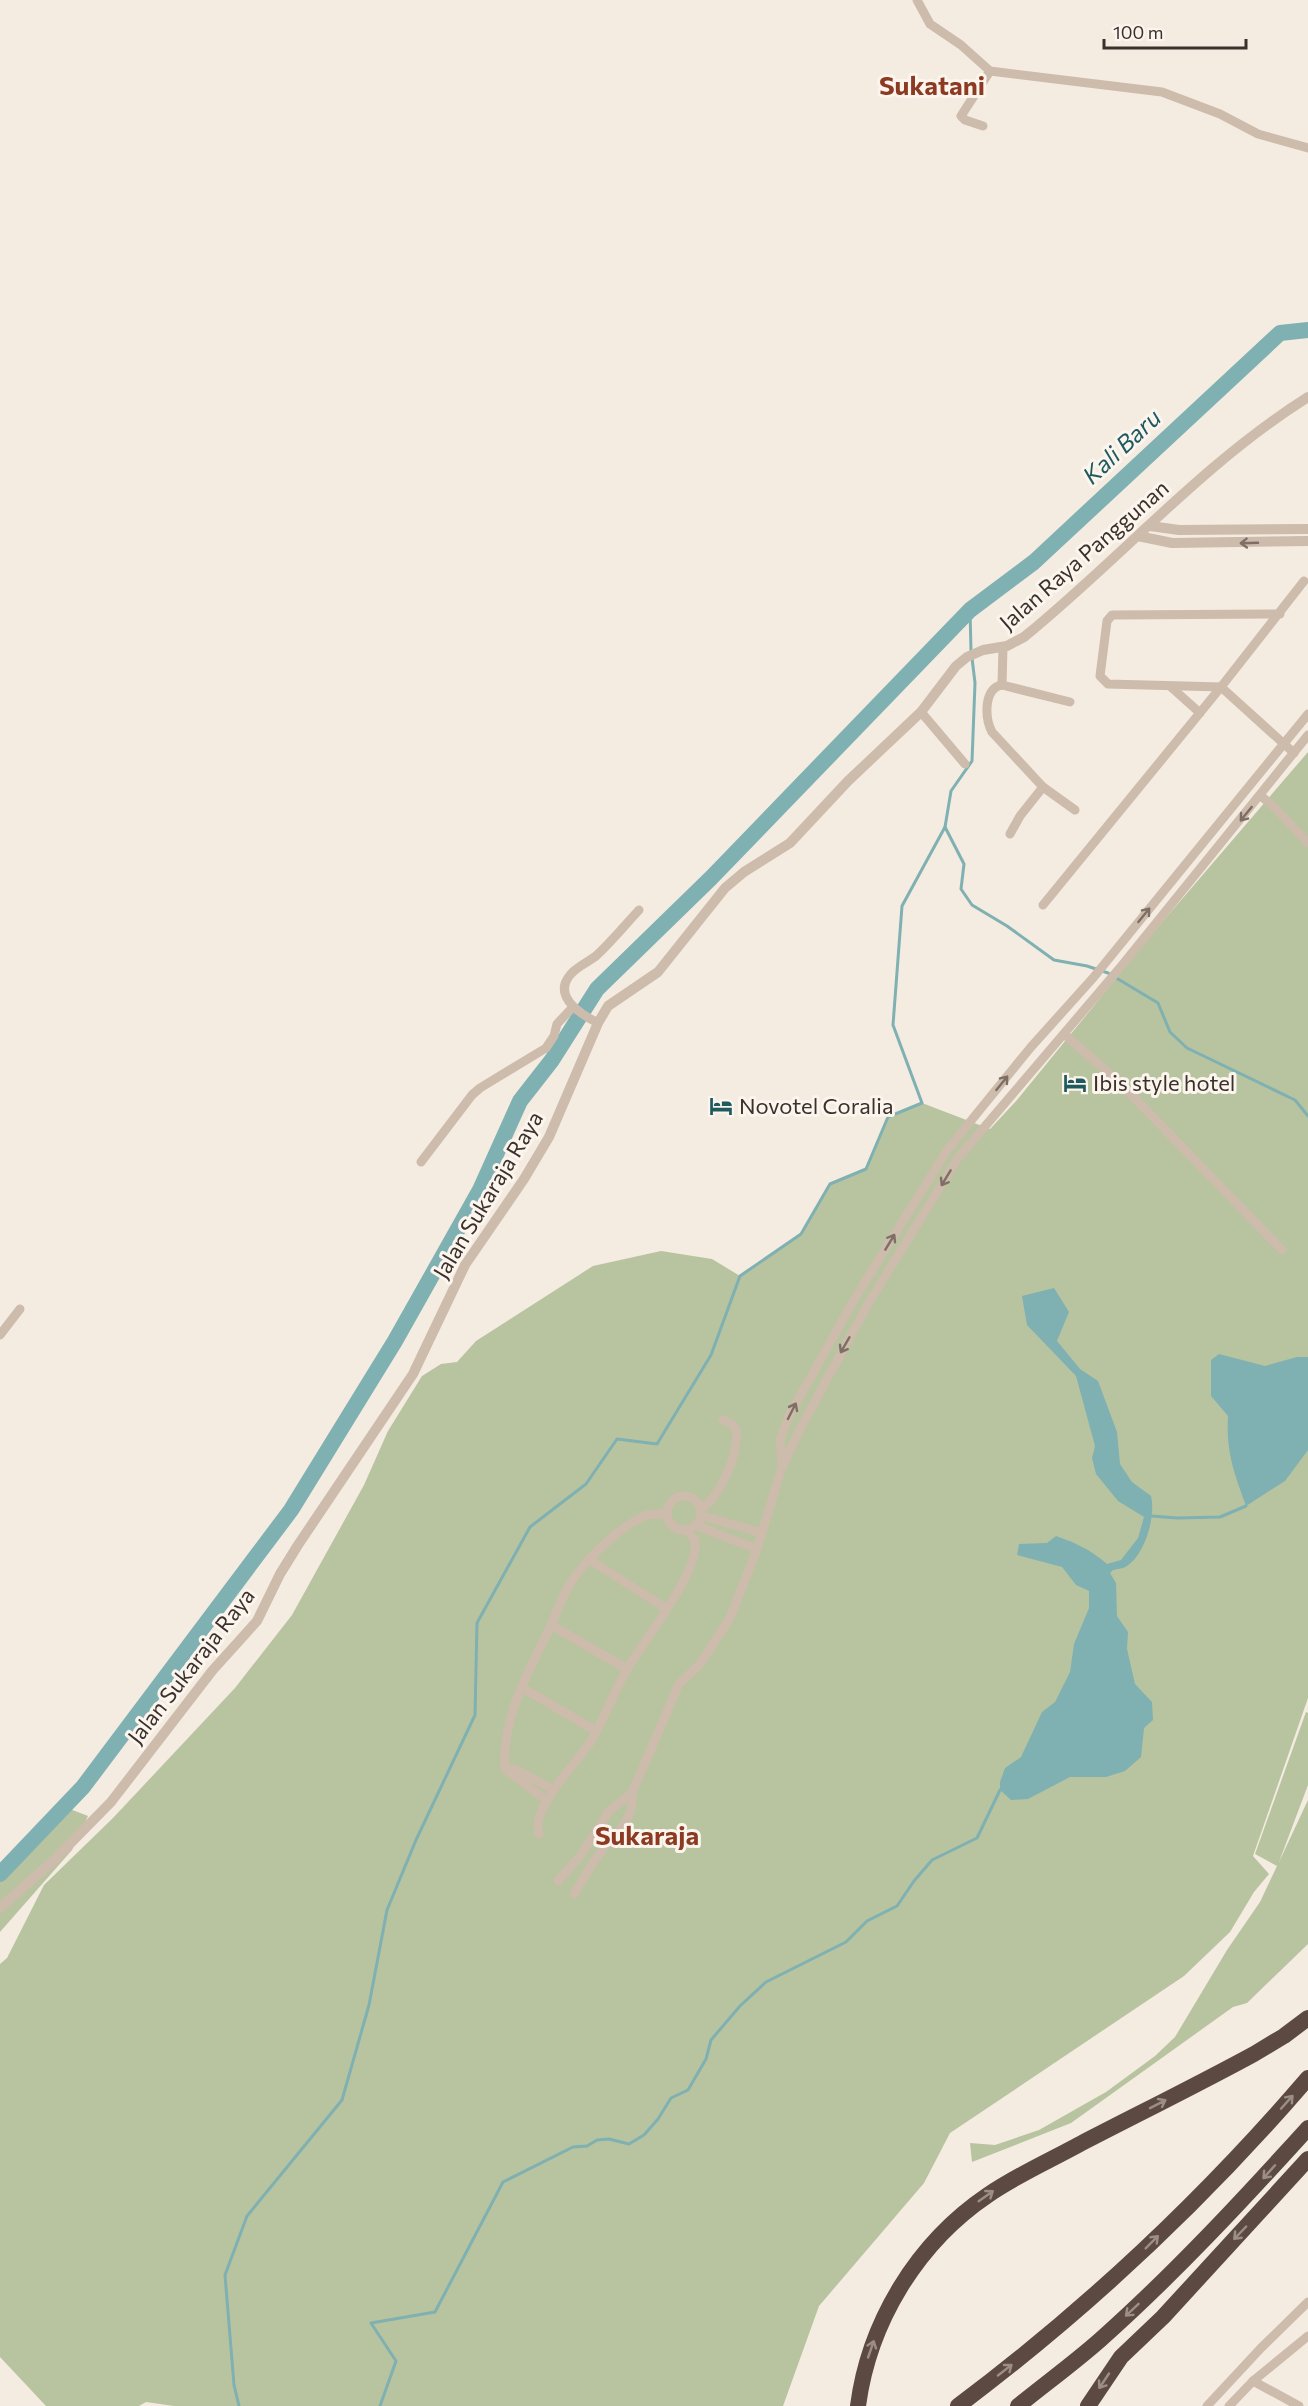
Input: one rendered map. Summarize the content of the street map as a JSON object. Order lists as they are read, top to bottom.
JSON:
{
  "streets": {
    "street": ["Jalan Raya Panggunan", "Jalan Sukaraja Raya"]
  },
  "crossings": [
    ["Jalan Raya Panggunan", "Jalan Sukaraja Raya"]
  ],
  "districts": ["Sukatani", "Sukaraja"],
  "water": ["Kali Baru"],
  "places": {
    "hotel": ["Ibis style hotel", "Novotel Coralia"]
  },
  "scale_bar": "100 m"
}
